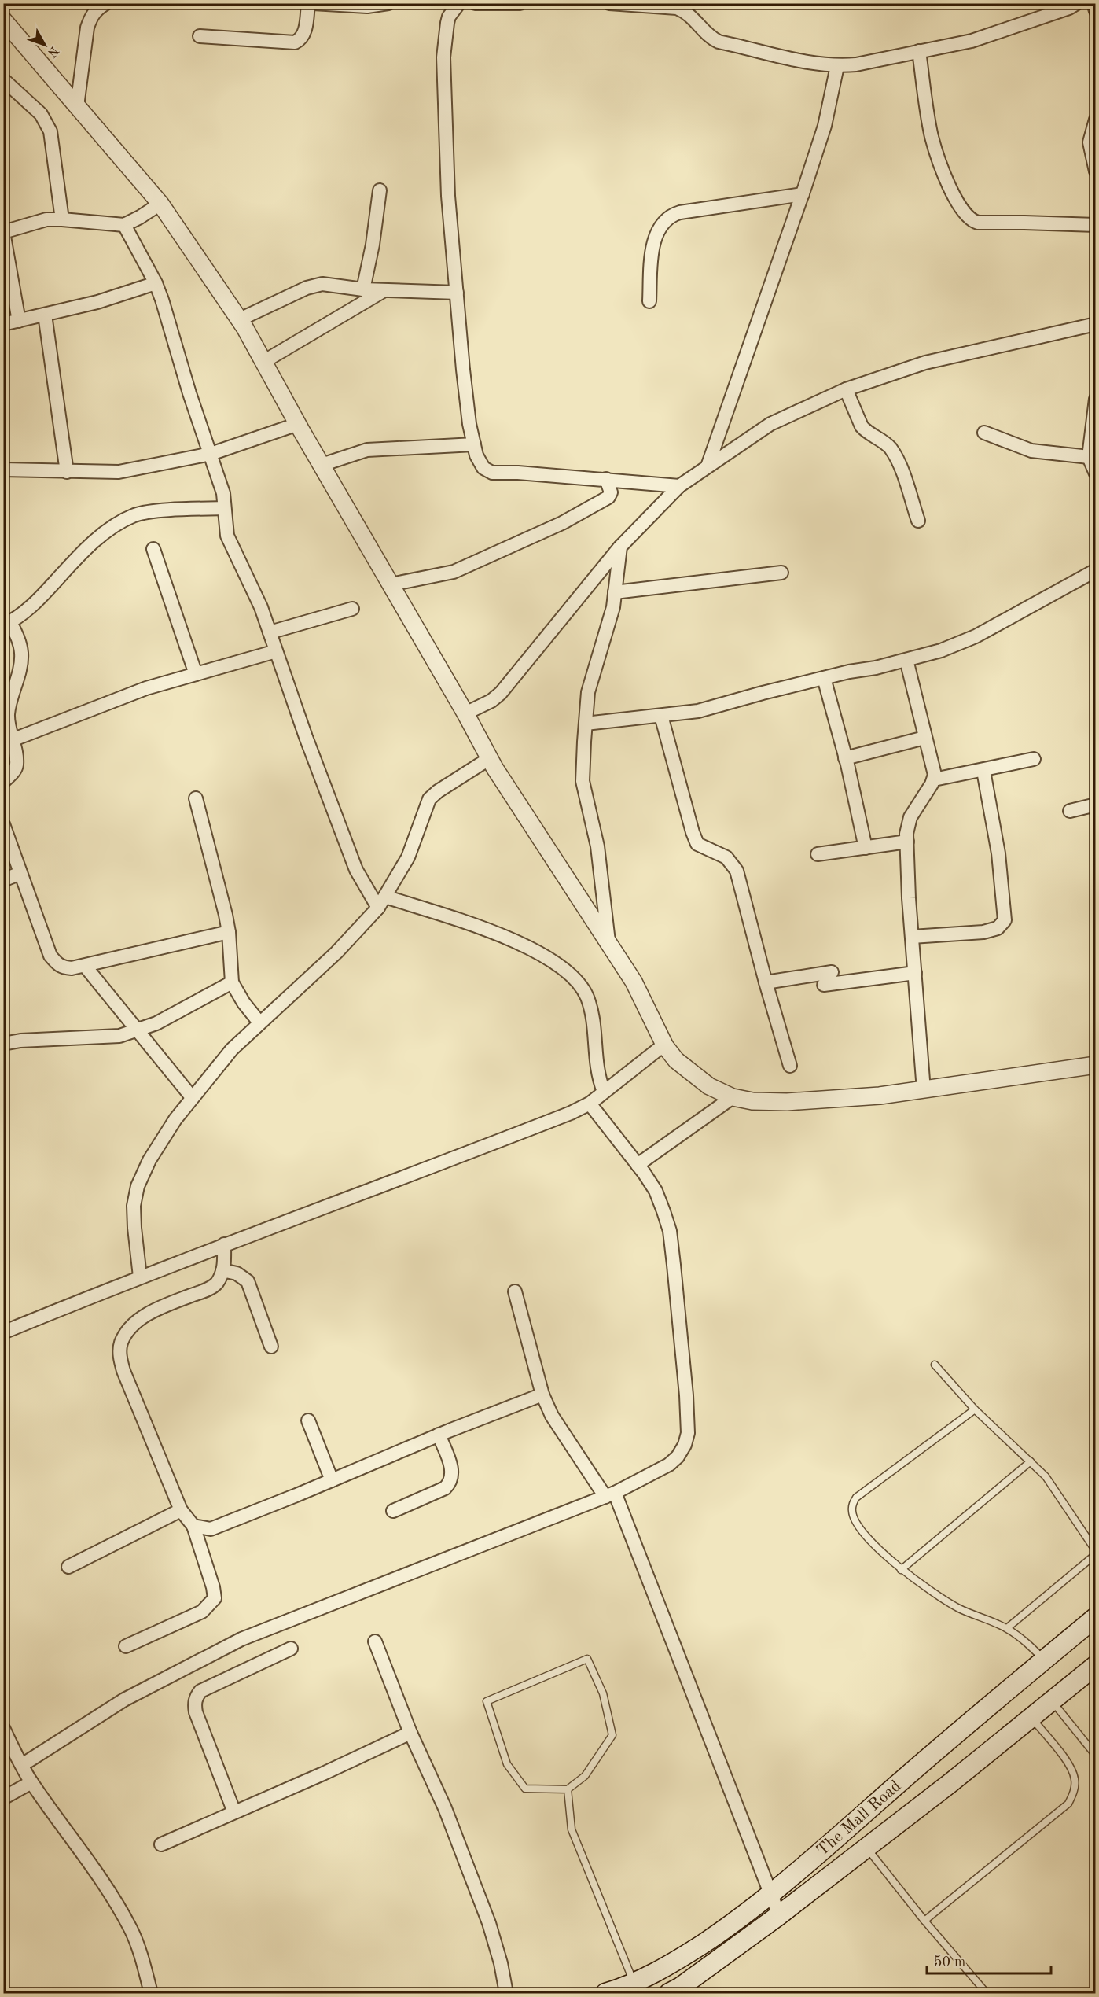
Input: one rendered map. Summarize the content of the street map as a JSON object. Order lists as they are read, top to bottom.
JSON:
{
  "streets": {
    "main road": ["The Mall Road"]
  },
  "scale_bar": "50 m",
  "north": "bottom right"
}
